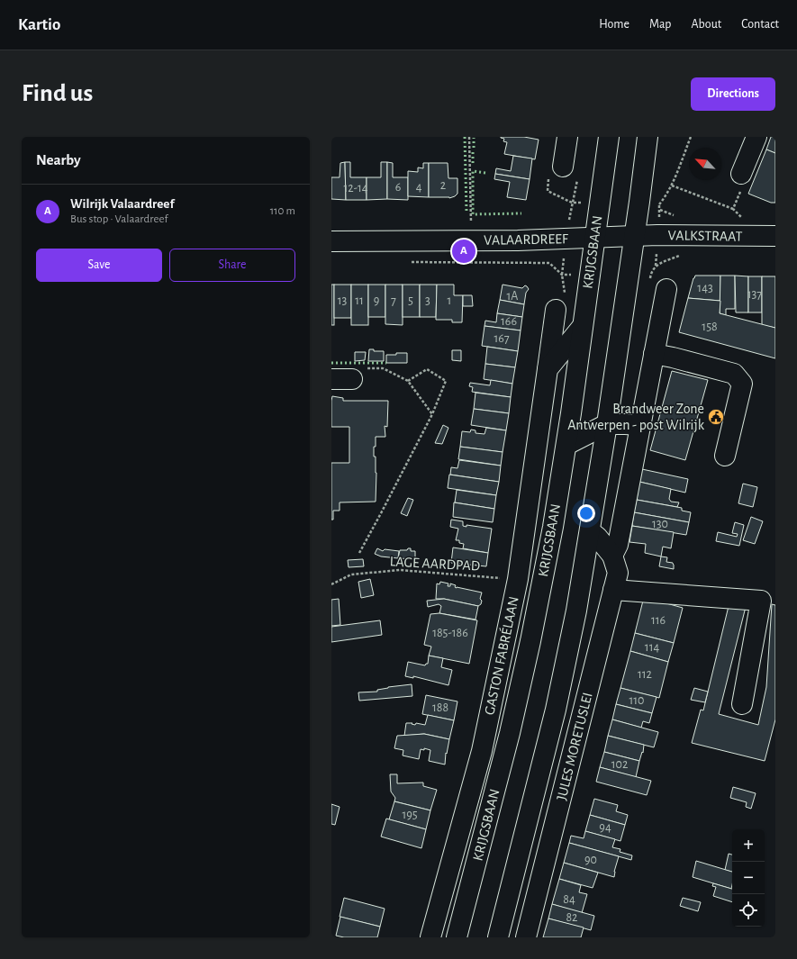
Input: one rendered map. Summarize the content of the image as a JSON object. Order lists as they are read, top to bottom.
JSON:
{
  "streets": {
    "street": [
      "VALKSTRAAT",
      "VALAARDREEF",
      "KRIJGSBAAN",
      "GASTON FABRÉLAAN",
      "JULES MORETUSLEI"
    ],
    "path": ["LAGE AARDPAD"]
  },
  "crossings": [
    ["VALKSTRAAT", "VALAARDREEF"],
    ["VALAARDREEF", "KRIJGSBAAN"],
    ["LAGE AARDPAD", "GASTON FABRÉLAAN"]
  ],
  "places": {
    "public building": ["Brandweer Zone Antwerpen - post Wilrijk"]
  },
  "house_numbers": [
    "2",
    "6",
    "4",
    "12-14",
    "143",
    "137",
    "1A",
    "13",
    "11",
    "9",
    "7",
    "5",
    "3",
    "1",
    "166",
    "158",
    "167",
    "130",
    "116",
    "185-186",
    "114",
    "112",
    "110",
    "188",
    "102",
    "195",
    "94",
    "90",
    "84",
    "82"
  ],
  "north": "top left",
  "page": {
    "header": "Kartio",
    "nav": [
      "Home",
      "Map",
      "About",
      "Contact"
    ],
    "buttons": [
      "Directions",
      ["Save", "Share"]
    ],
    "title": "Find us",
    "heading": "Nearby",
    "list": [
      {
        "mark": "A",
        "name": "Wilrijk Valaardreef",
        "note": "Bus stop · Valaardreef",
        "value": "110 m"
      }
    ],
    "pins": "A",
    "map_buttons": ["+", "−"]
  }
}
